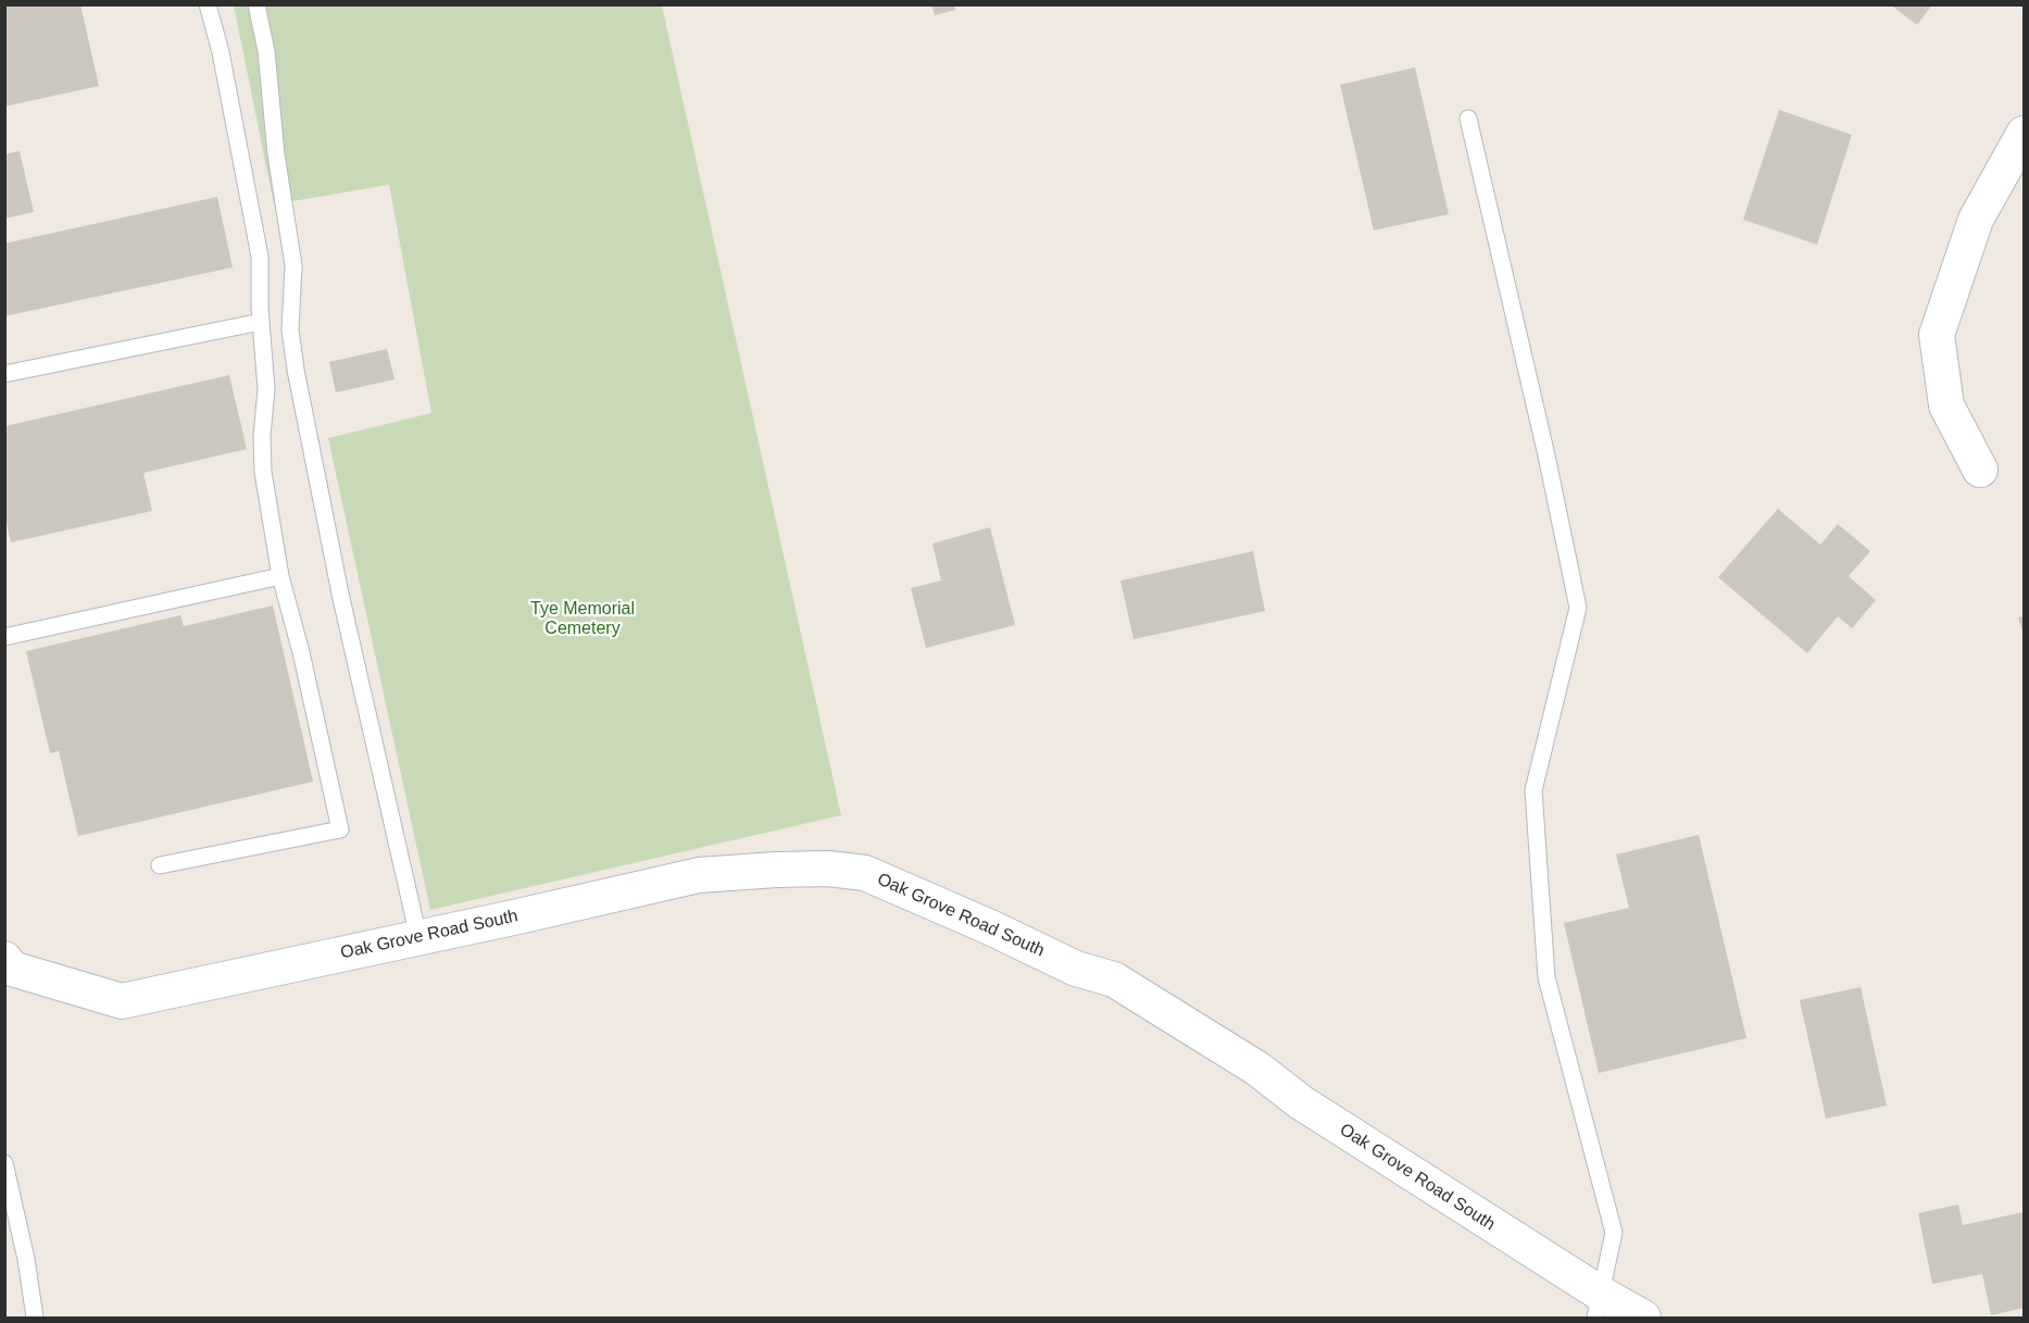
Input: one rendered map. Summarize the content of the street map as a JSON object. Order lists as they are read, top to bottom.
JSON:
{
  "streets": {
    "street": ["Oak Grove Road South"]
  },
  "parks": ["Tye Memorial Cemetery"]
}
